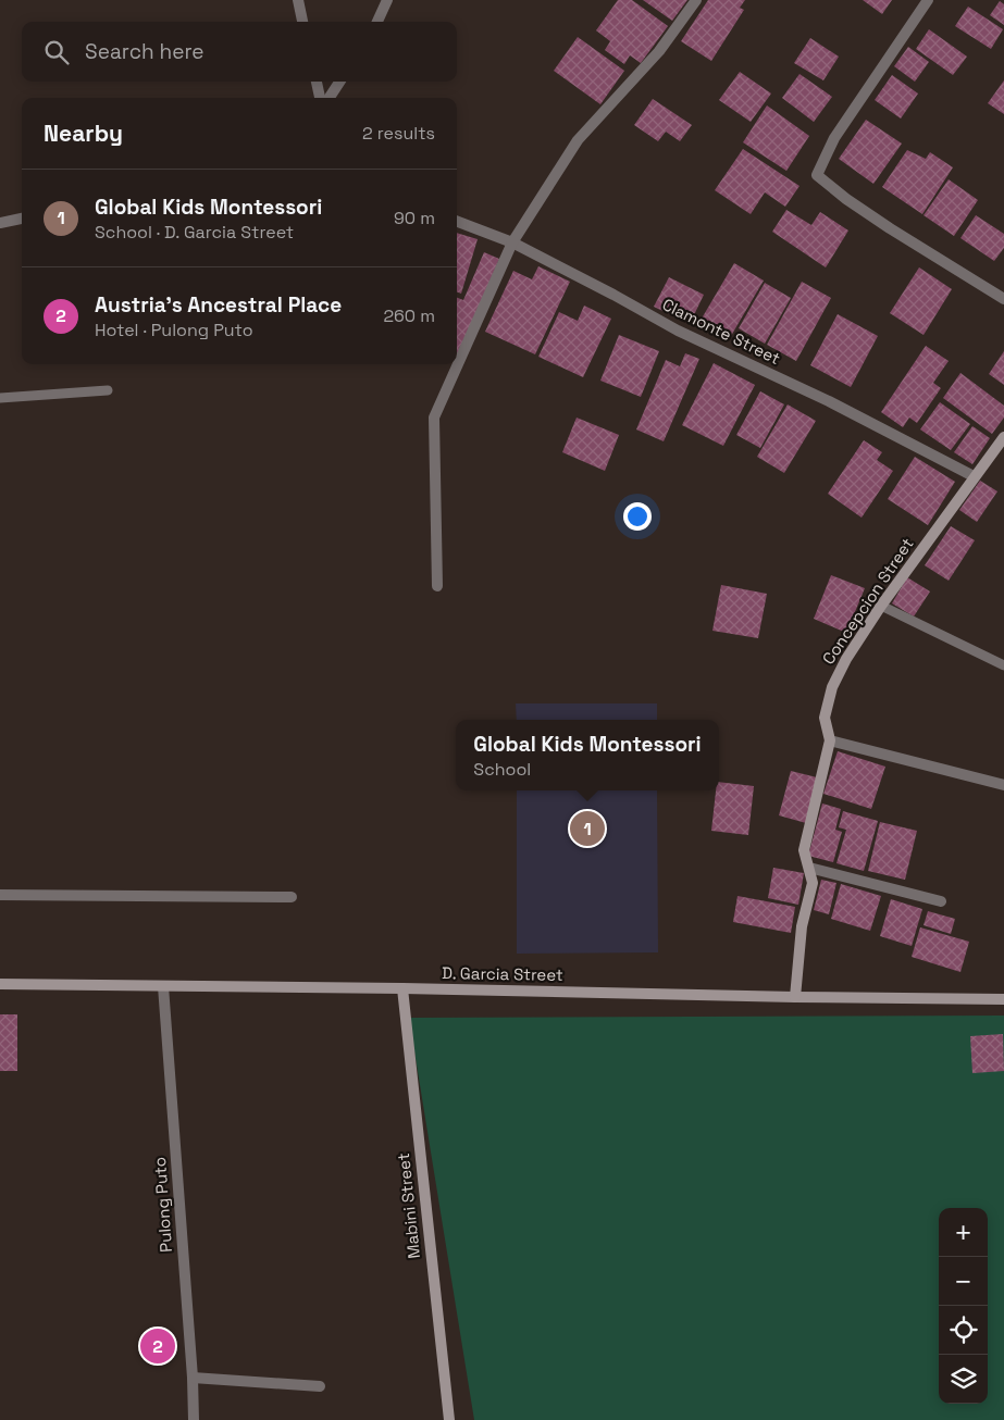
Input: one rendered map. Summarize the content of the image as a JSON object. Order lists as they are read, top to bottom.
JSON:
{
  "streets": {
    "street": [
      "Clamonte Street",
      "Concepcion Street",
      "D. Garcia Street",
      "Pulong Puto",
      "Mabini Street"
    ]
  },
  "crossings": [
    ["Clamonte Street", "Concepcion Street"],
    ["Concepcion Street", "D. Garcia Street"],
    ["D. Garcia Street", "Pulong Puto"],
    ["D. Garcia Street", "Mabini Street"]
  ],
  "page": {
    "search": "Search here",
    "heading": ["Nearby", "2 results"],
    "list": [
      {
        "mark": "1",
        "name": "Global Kids Montessori",
        "note": "School · D. Garcia Street",
        "value": "90 m"
      },
      {
        "mark": "2",
        "name": "Austria's Ancestral Place",
        "note": "Hotel · Pulong Puto",
        "value": "260 m"
      }
    ],
    "popup": ["Global Kids Montessori", "School"],
    "pins": ["1", "2"],
    "map_buttons": ["+", "−"]
  }
}
